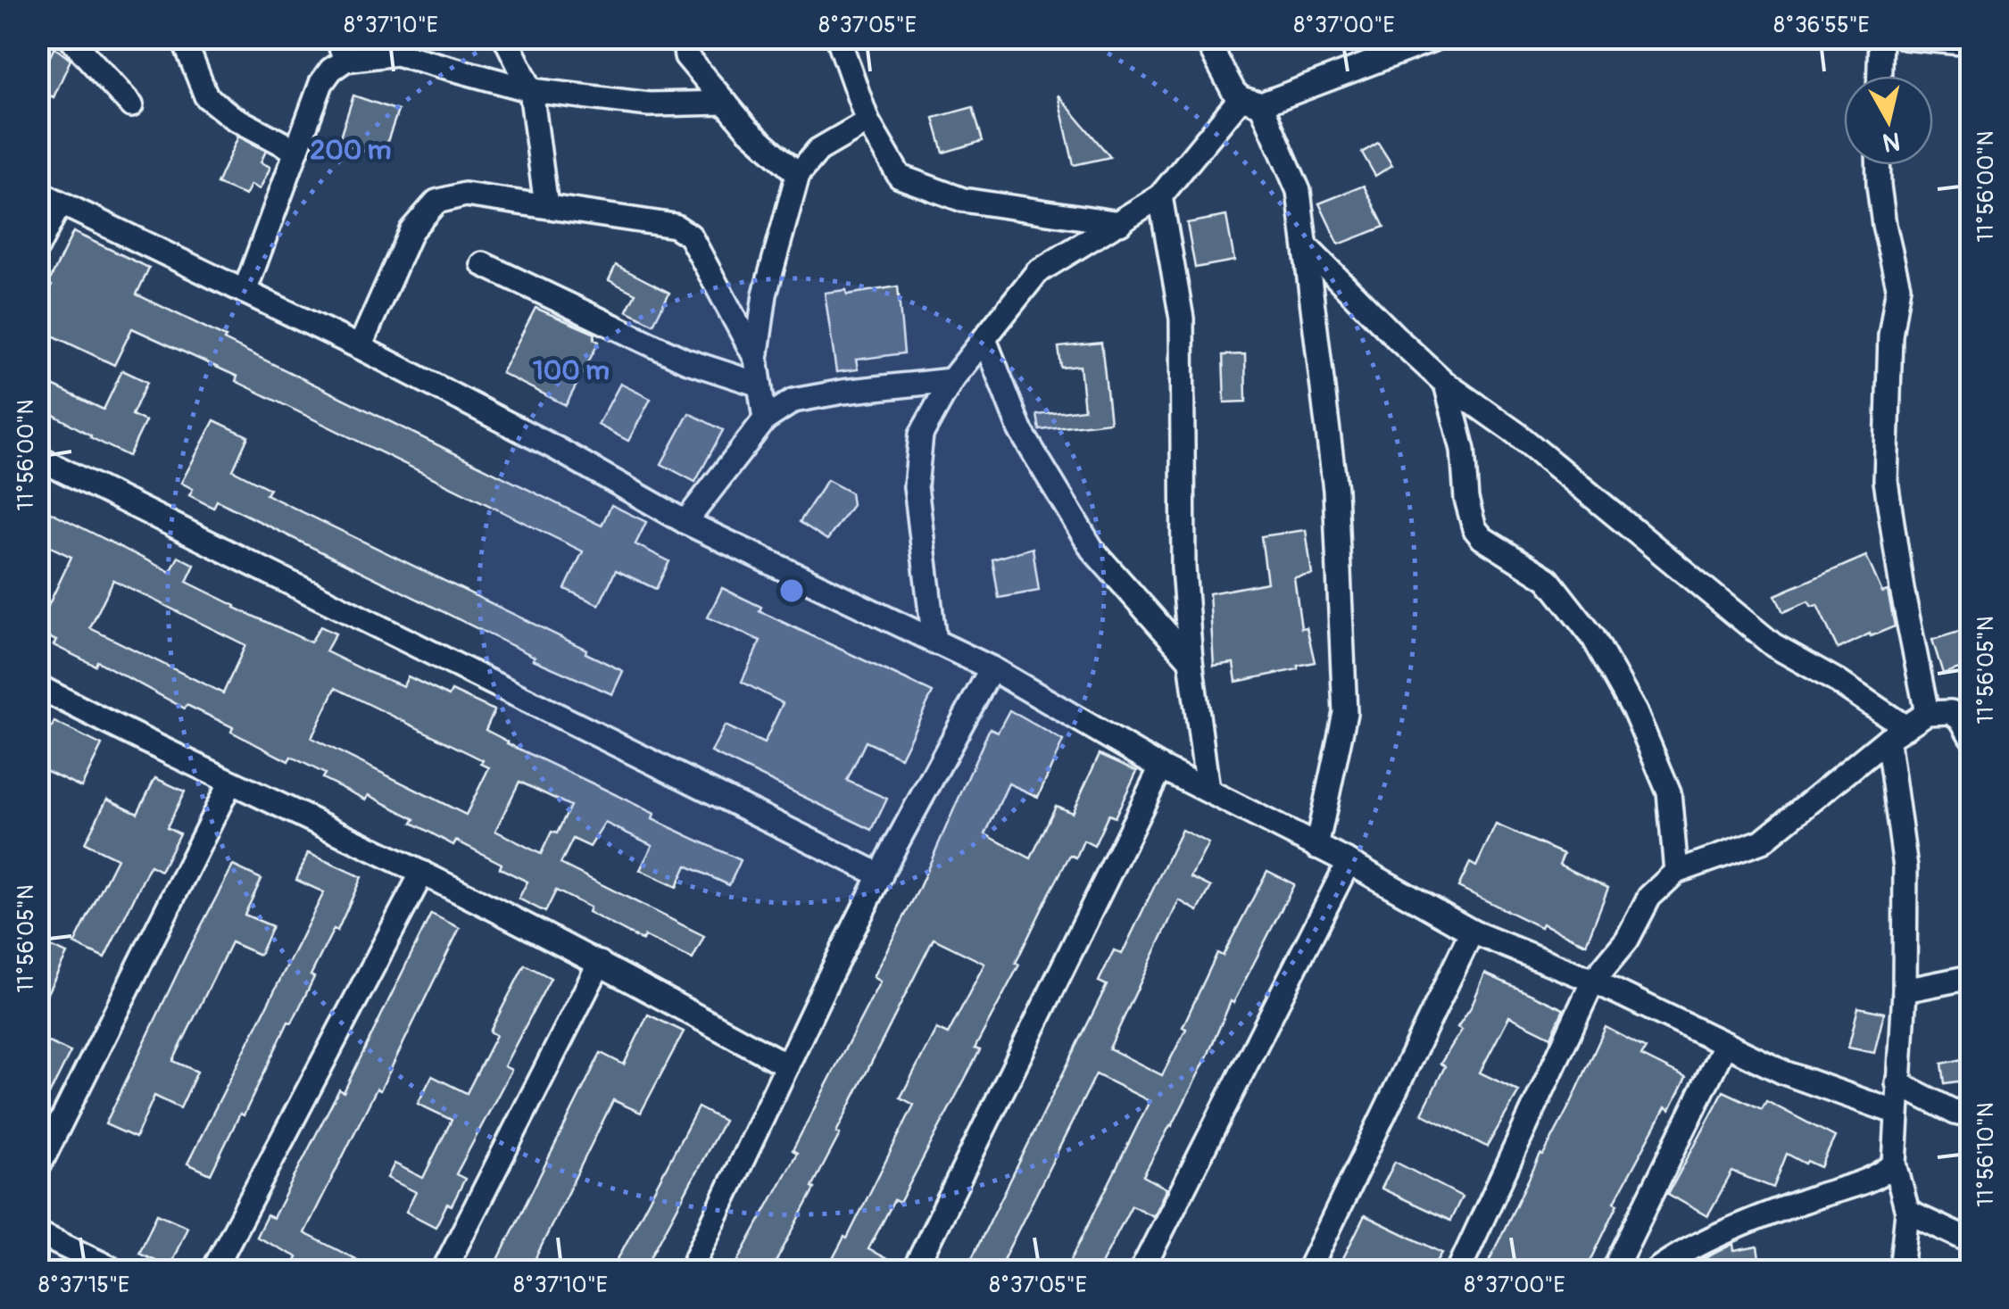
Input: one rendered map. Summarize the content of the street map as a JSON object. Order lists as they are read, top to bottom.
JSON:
{
  "north": "bottom",
  "coordinates": [
    "8°37'10\"E",
    "8°37'05\"E",
    "8°37'00\"E",
    "8°36'55\"E",
    "11°56'00\"N",
    "11°56'05\"N",
    "11°56'10\"N",
    "8°37'15\"E"
  ],
  "rings": ["200 m", "100 m"]
}
